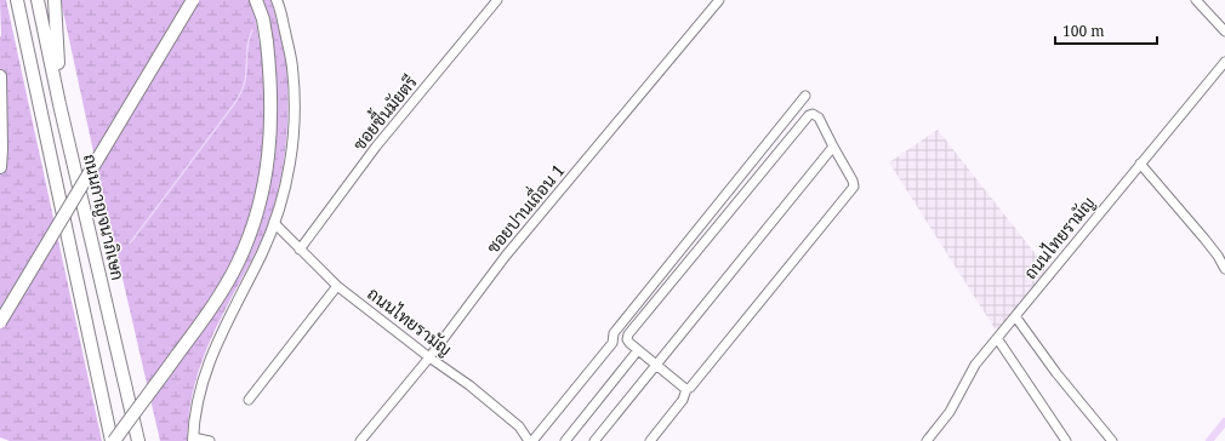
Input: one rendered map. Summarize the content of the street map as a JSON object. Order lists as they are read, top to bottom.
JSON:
{
  "streets": {
    "highway": ["ถนนกาญจนาภิเษก"],
    "street": ["ซอยชื้นมัยตรี", "ซอยปานเถื่อน 1", "ถนนไทยรามัญ"]
  },
  "crossings": [
    ["ซอยชื้นมัยตรี", "ถนนไทยรามัญ"],
    ["ซอยปานเถื่อน 1", "ถนนไทยรามัญ"]
  ],
  "scale_bar": "100 m"
}
